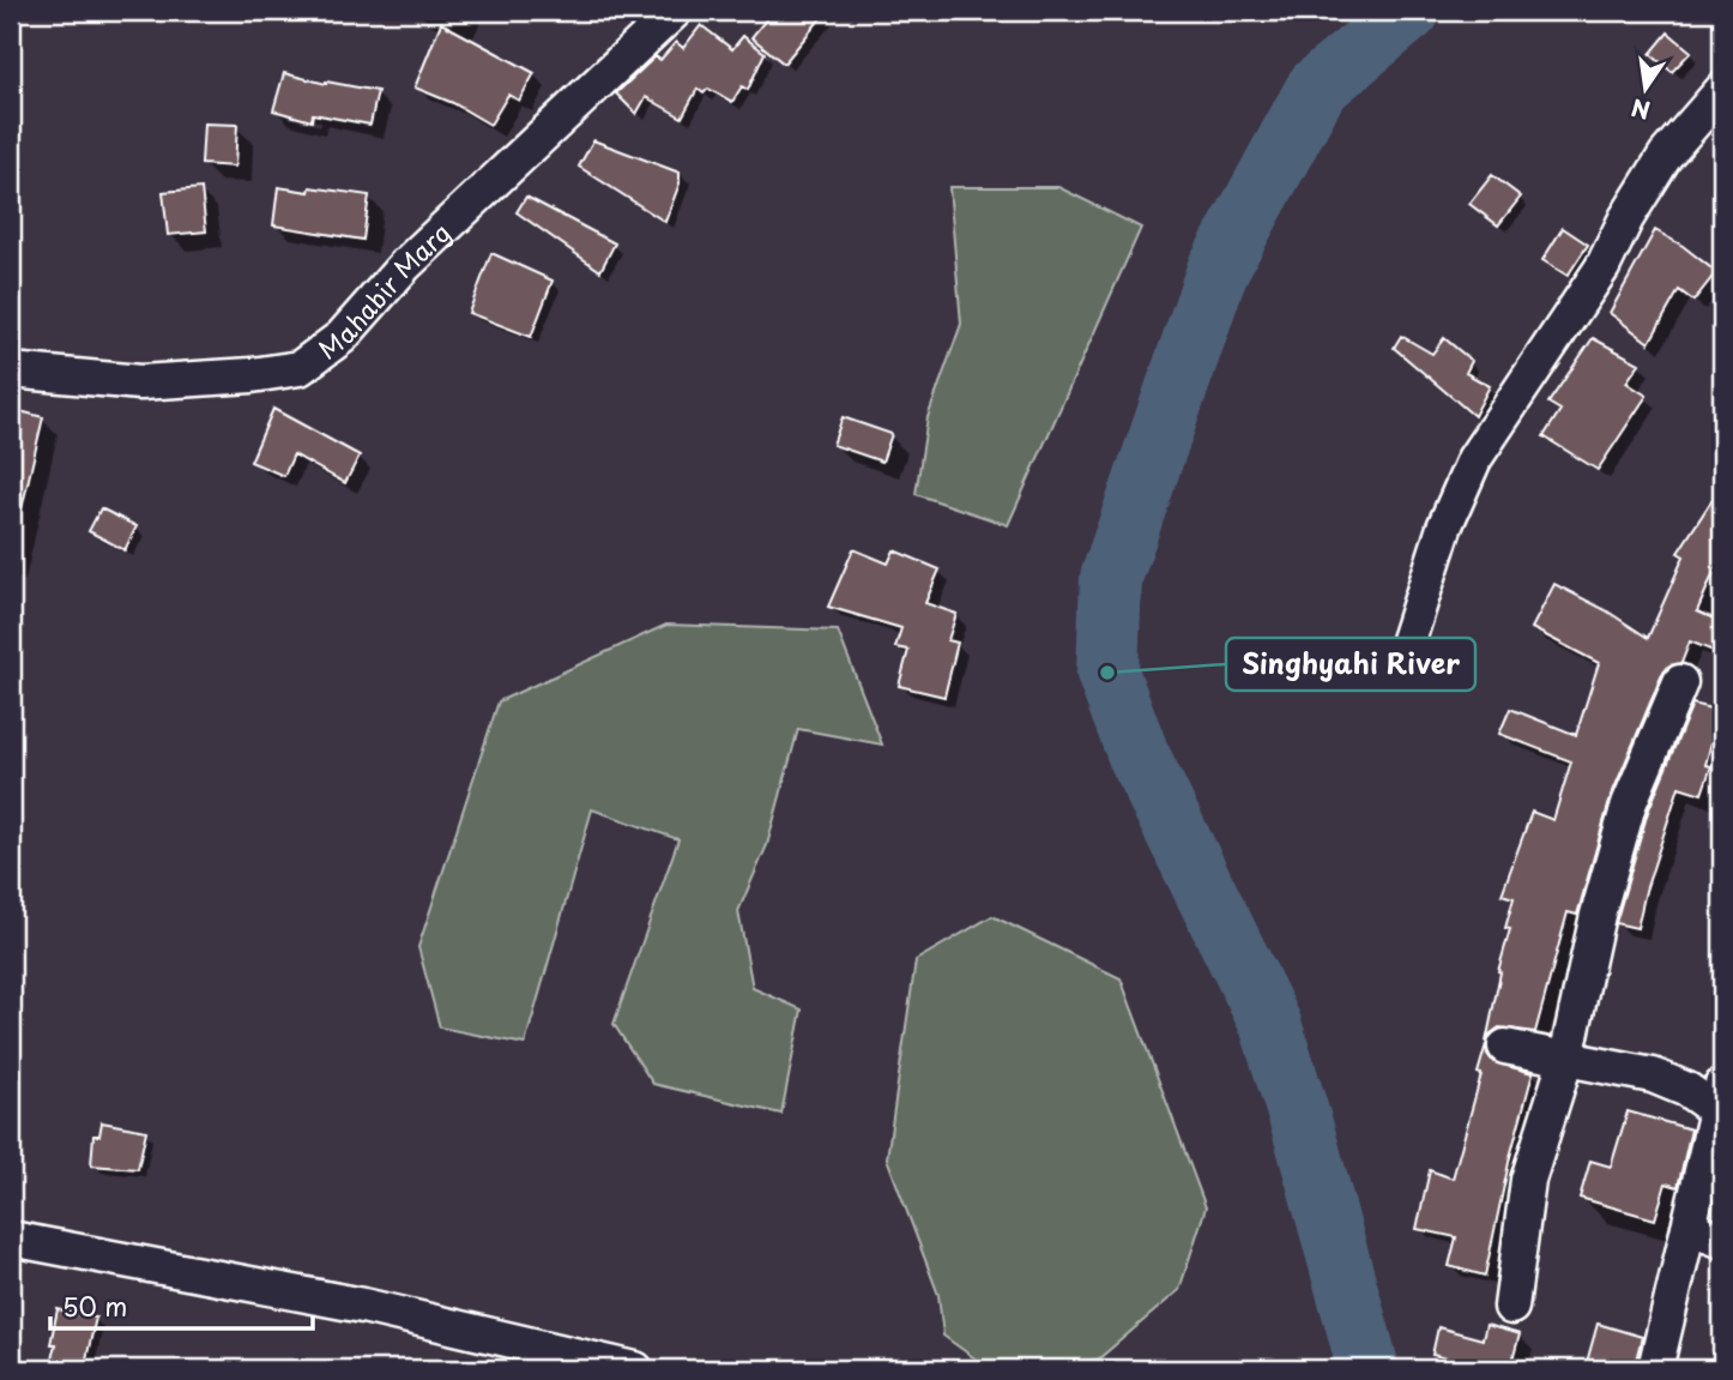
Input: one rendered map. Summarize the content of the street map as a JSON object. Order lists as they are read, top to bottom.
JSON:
{
  "streets": {
    "street": ["Mahabir Marg"]
  },
  "places": ["Singhyahi River"],
  "scale_bar": "50 m",
  "north": "bottom"
}
